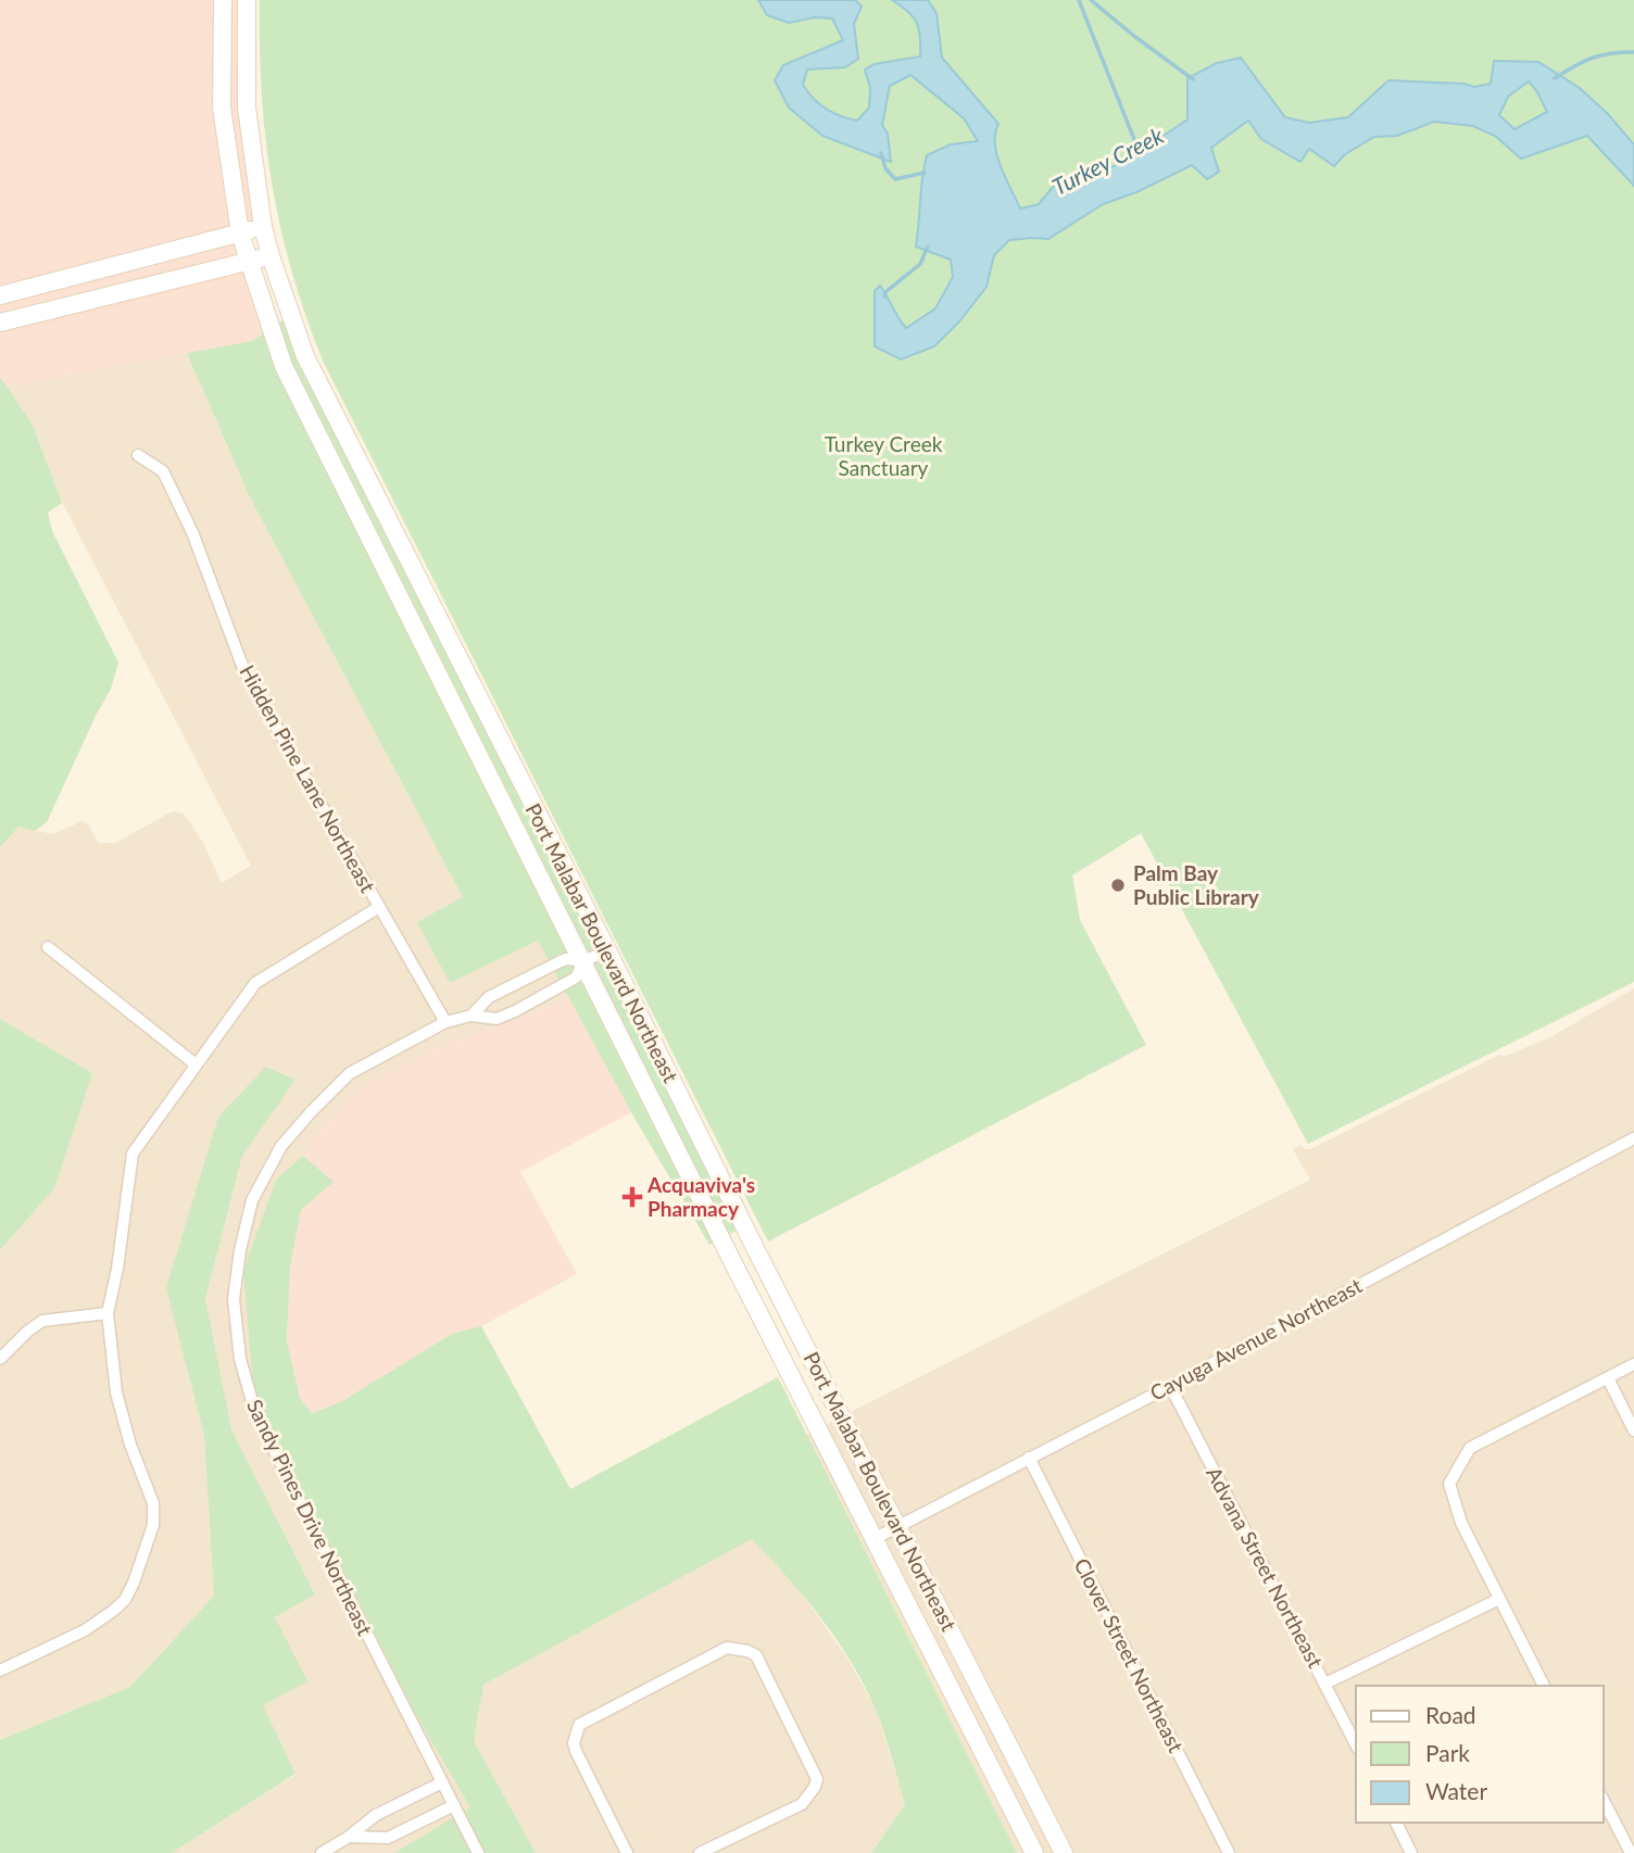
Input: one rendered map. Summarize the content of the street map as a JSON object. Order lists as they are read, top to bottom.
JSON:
{
  "streets": {
    "street": [
      "Hidden Pine Lane Northeast",
      "Port Malabar Boulevard Northeast",
      "Cayuga Avenue Northeast",
      "Sandy Pines Drive Northeast",
      "Advana Street Northeast",
      "Clover Street Northeast"
    ]
  },
  "crossings": [
    ["Hidden Pine Lane Northeast", "Sandy Pines Drive Northeast"],
    ["Port Malabar Boulevard Northeast", "Cayuga Avenue Northeast"],
    ["Port Malabar Boulevard Northeast", "Sandy Pines Drive Northeast"],
    ["Cayuga Avenue Northeast", "Advana Street Northeast"],
    ["Cayuga Avenue Northeast", "Clover Street Northeast"]
  ],
  "water": ["Turkey Creek"],
  "parks": ["Turkey Creek Sanctuary"],
  "places": {
    "other": ["Palm Bay Public Library"],
    "health": ["Acquaviva's Pharmacy"]
  },
  "legend": ["Road", "Park", "Water"]
}
